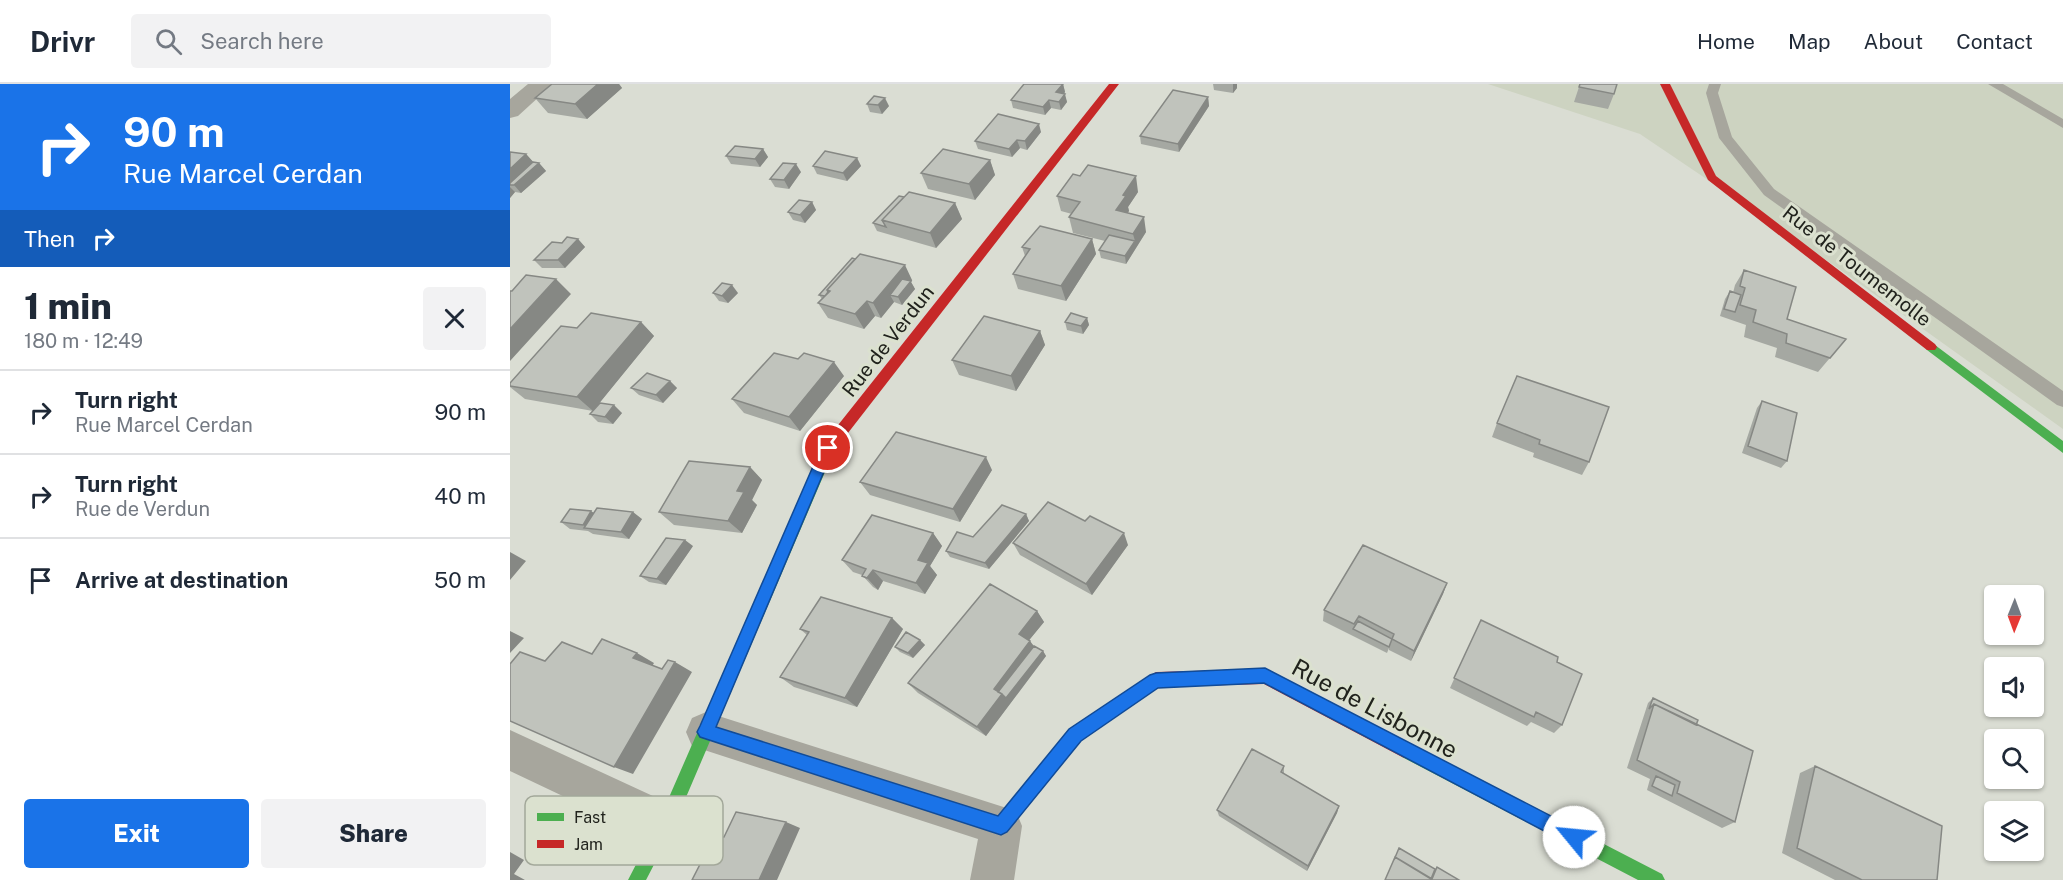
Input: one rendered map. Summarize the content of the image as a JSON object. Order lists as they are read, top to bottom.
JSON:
{
  "streets": {
    "street": ["Rue de Toumemolle", "Rue de Verdun", "Rue de Lisbonne"]
  },
  "legend": ["Fast", "Jam"],
  "north": "bottom",
  "page": {
    "header": "Drivr",
    "search": "Search here",
    "nav": [
      "Home",
      "Map",
      "About",
      "Contact"
    ],
    "turn": ["90 m", "Rue Marcel Cerdan"],
    "then": "Then",
    "heading": ["1 min", "180 m · 12:49"],
    "list": [
      {
        "name": "Turn right",
        "note": "Rue Marcel Cerdan",
        "value": "90 m"
      },
      {
        "name": "Turn right",
        "note": "Rue de Verdun",
        "value": "40 m"
      },
      {
        "name": "Arrive at destination",
        "value": "50 m"
      }
    ],
    "buttons": ["Exit", "Share"]
  }
}
